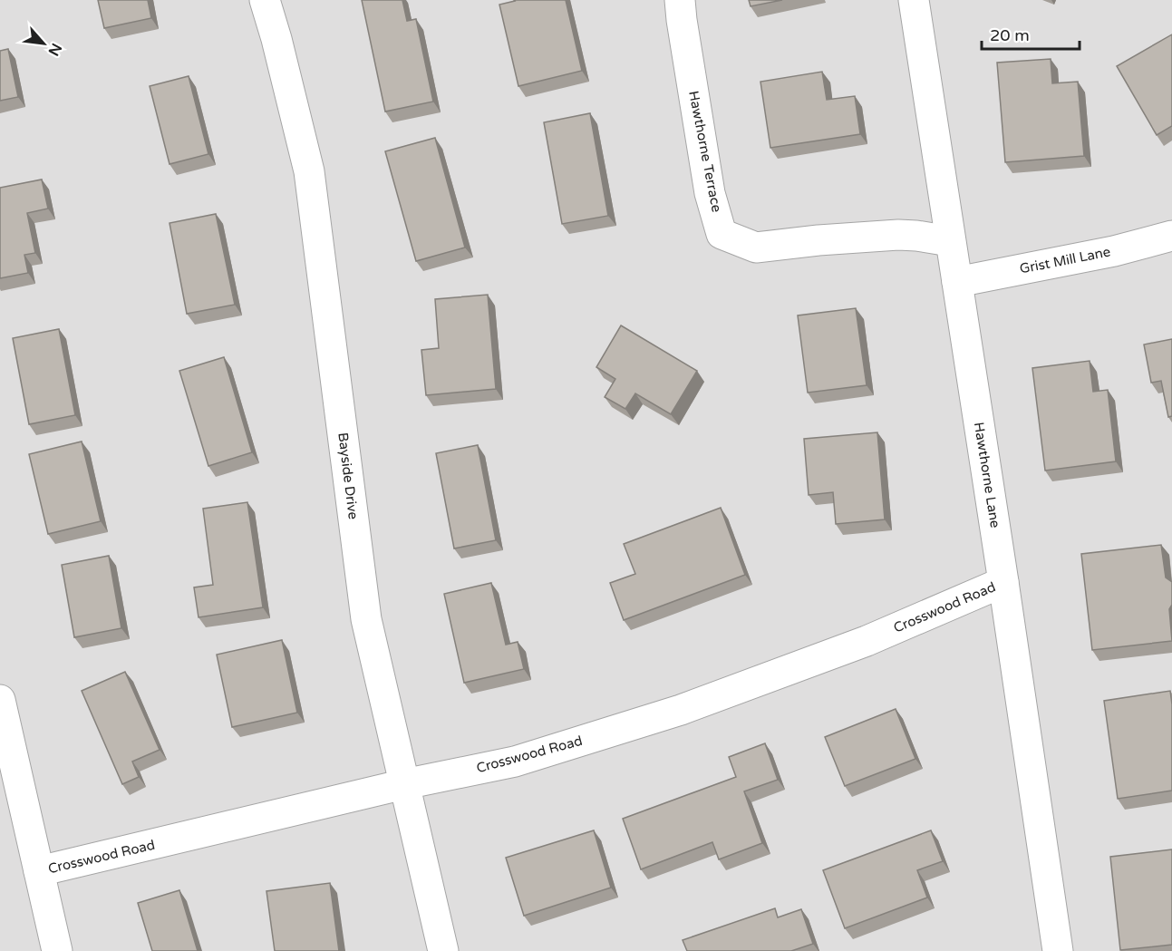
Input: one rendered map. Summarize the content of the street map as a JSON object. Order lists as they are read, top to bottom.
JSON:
{
  "streets": {
    "street": [
      "Hawthorne Terrace",
      "Grist Mill Lane",
      "Hawthorne Lane",
      "Bayside Drive",
      "Crosswood Road"
    ]
  },
  "crossings": [
    ["Hawthorne Terrace", "Hawthorne Lane"],
    ["Grist Mill Lane", "Hawthorne Lane"],
    ["Hawthorne Lane", "Crosswood Road"],
    ["Bayside Drive", "Crosswood Road"]
  ],
  "scale_bar": "20 m",
  "north": "bottom right"
}
